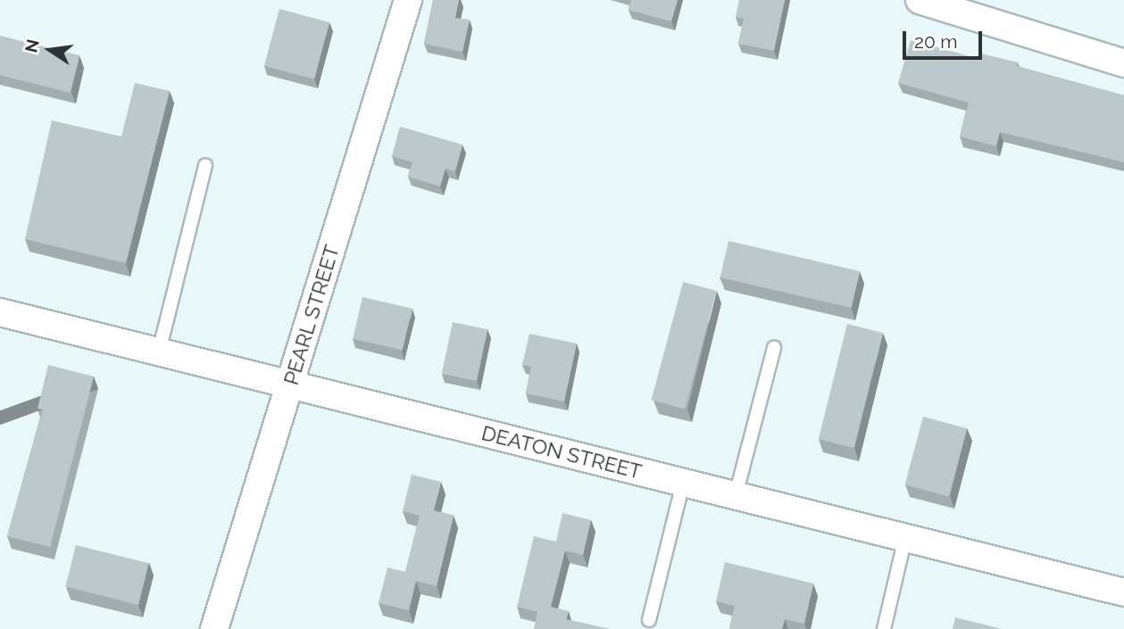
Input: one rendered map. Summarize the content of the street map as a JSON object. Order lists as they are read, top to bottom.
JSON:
{
  "streets": {
    "street": ["PEARL STREET", "DEATON STREET"]
  },
  "crossings": [
    ["PEARL STREET", "DEATON STREET"]
  ],
  "scale_bar": "20 m",
  "north": "left"
}
